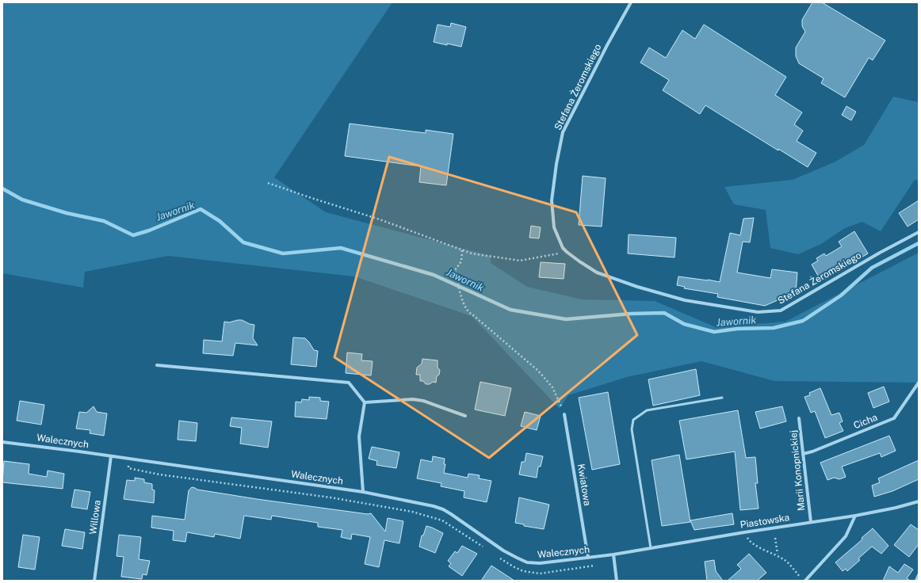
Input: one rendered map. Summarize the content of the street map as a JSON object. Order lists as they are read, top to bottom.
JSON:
{
  "streets": {
    "street": [
      "Stefana Żeromskiego",
      "Cicha",
      "Walecznych",
      "Marii Konopnickiej",
      "Kwiatowa",
      "Willowa",
      "Piastowska"
    ]
  },
  "crossings": [
    ["Cicha", "Marii Konopnickiej"],
    ["Walecznych", "Kwiatowa"],
    ["Walecznych", "Willowa"],
    ["Walecznych", "Piastowska"],
    ["Marii Konopnickiej", "Piastowska"]
  ],
  "water": ["Jawornik"]
}
